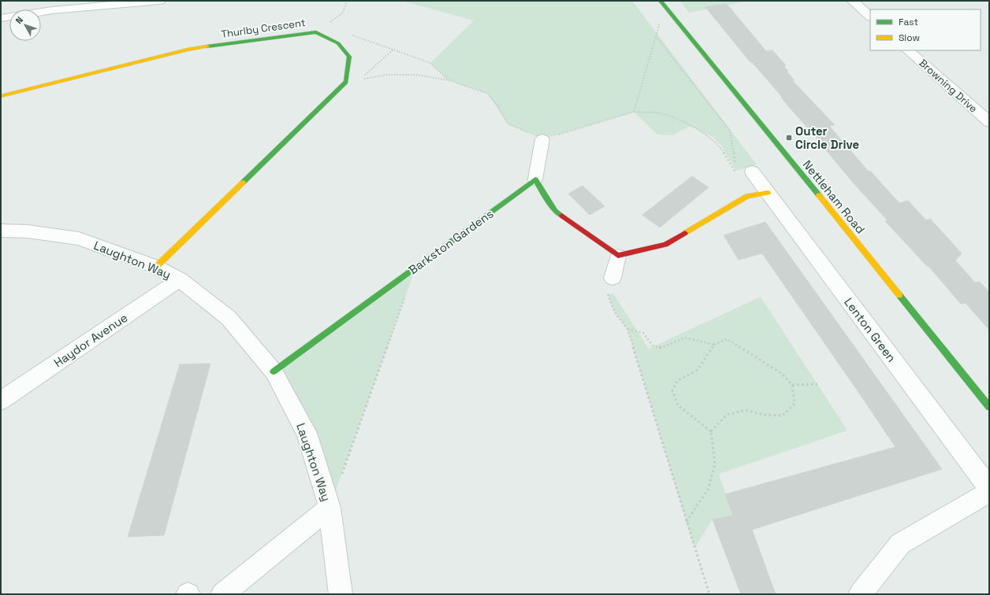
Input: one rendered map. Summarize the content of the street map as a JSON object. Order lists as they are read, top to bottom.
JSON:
{
  "streets": {
    "street": [
      "Thurlby Crescent",
      "Browning Drive",
      "Nettleham Road",
      "Barkston Gardens",
      "Laughton Way",
      "Lenton Green",
      "Haydor Avenue"
    ]
  },
  "crossings": [
    ["Thurlby Crescent", "Laughton Way"],
    ["Barkston Gardens", "Laughton Way"],
    ["Laughton Way", "Haydor Avenue"]
  ],
  "places": {
    "transit": ["Outer Circle Drive"]
  },
  "legend": ["Fast", "Slow"],
  "north": "top left"
}
